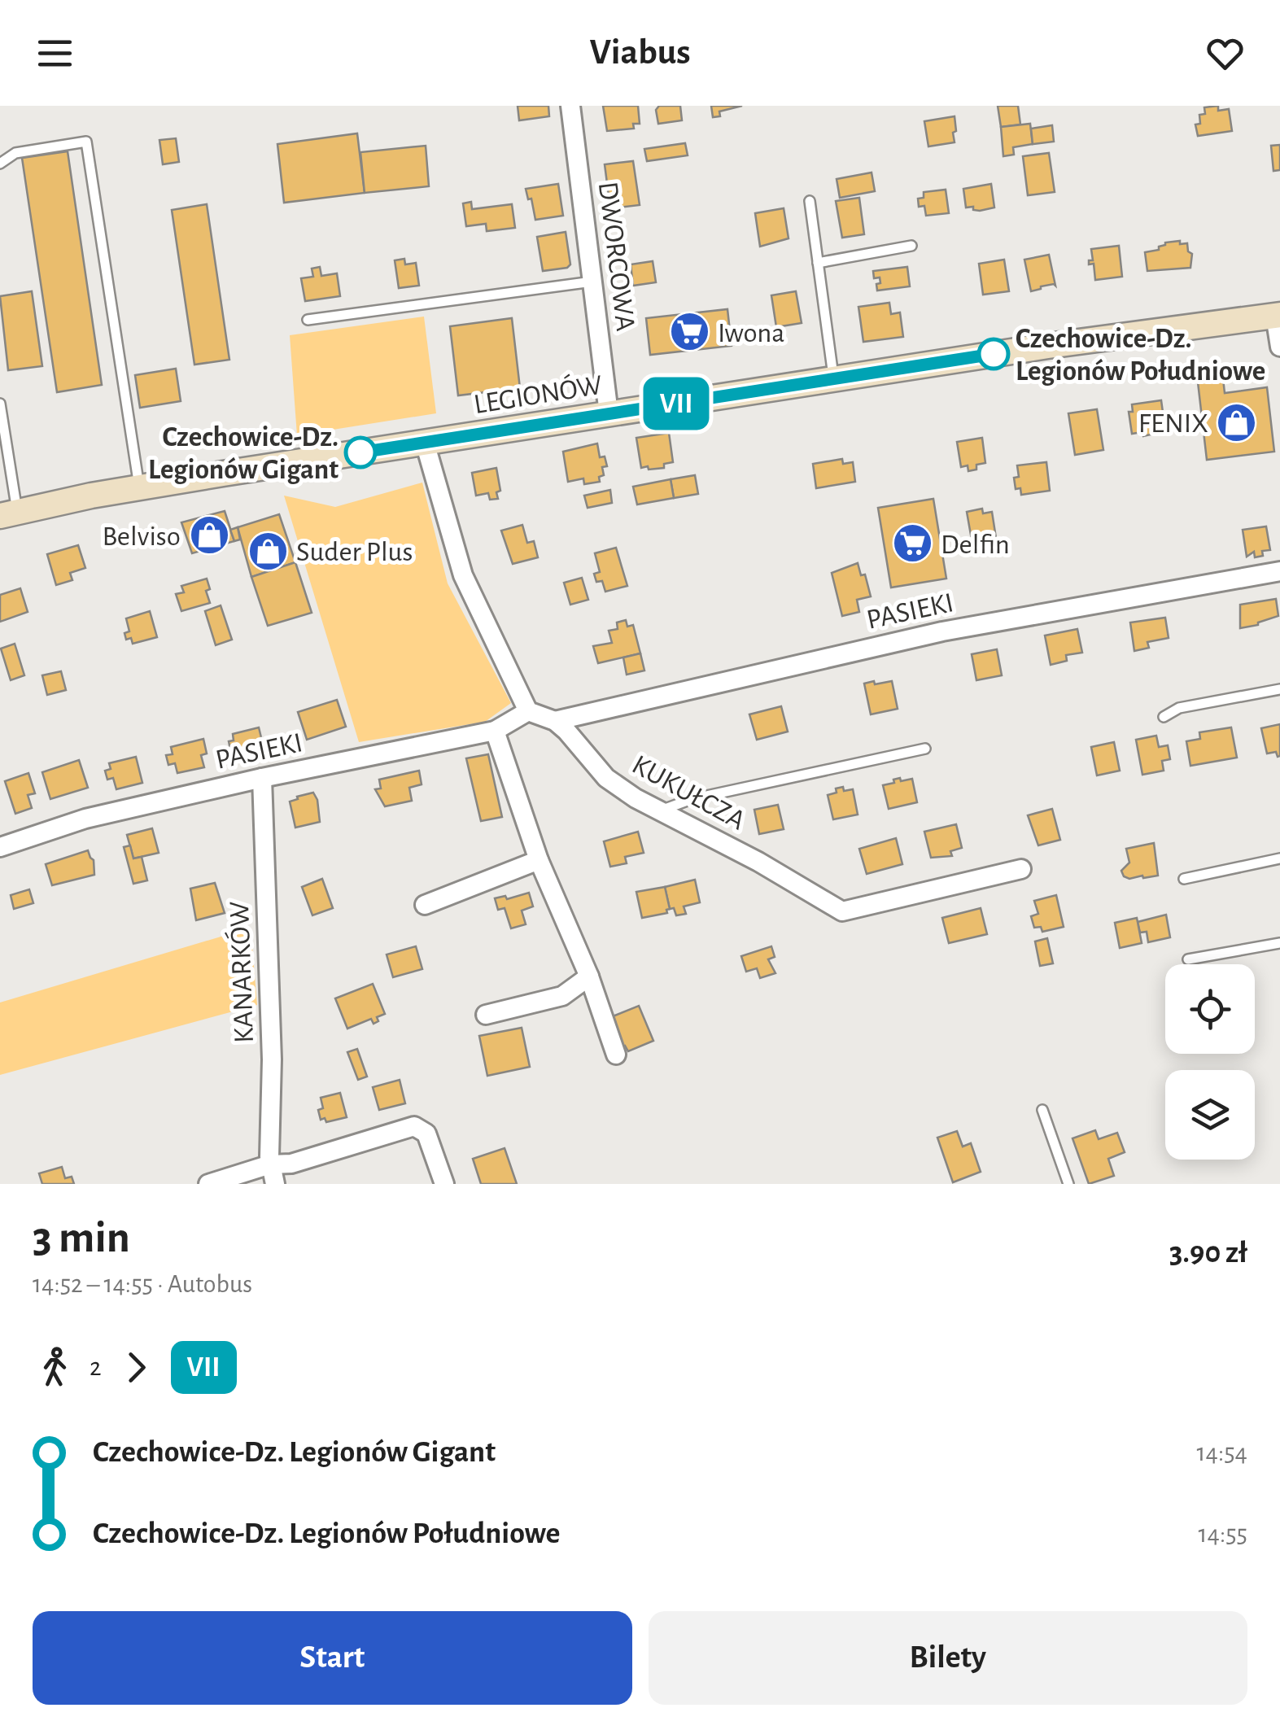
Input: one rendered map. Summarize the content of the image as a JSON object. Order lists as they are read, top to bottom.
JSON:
{
  "streets": {
    "street": [
      "DWORCOWA",
      "LEGIONÓW",
      "PASIEKI",
      "KUKUŁCZA",
      "KANARKÓW"
    ]
  },
  "crossings": [
    ["DWORCOWA", "LEGIONÓW"],
    ["PASIEKI", "KUKUŁCZA"],
    ["PASIEKI", "KANARKÓW"]
  ],
  "places": {
    "supermarket": ["Iwona", "Delfin"],
    "other": ["Czechowice-Dz. Legionów Południowe", "Czechowice-Dz. Legionów Gigant"],
    "shop": ["FENIX", "Belviso", "Suder Plus"]
  },
  "lines": ["bus line VII"],
  "page": {
    "header": "Viabus",
    "on_map": "VII",
    "heading": ["3 min", "14:52 – 14:55 · Autobus", "3.90 zł"],
    "legs": ["2", "VII"],
    "list": [
      {
        "name": "Czechowice-Dz. Legionów Gigant",
        "value": "14:54"
      },
      {
        "name": "Czechowice-Dz. Legionów Południowe",
        "value": "14:55"
      }
    ],
    "buttons": ["Start", "Bilety"]
  }
}
